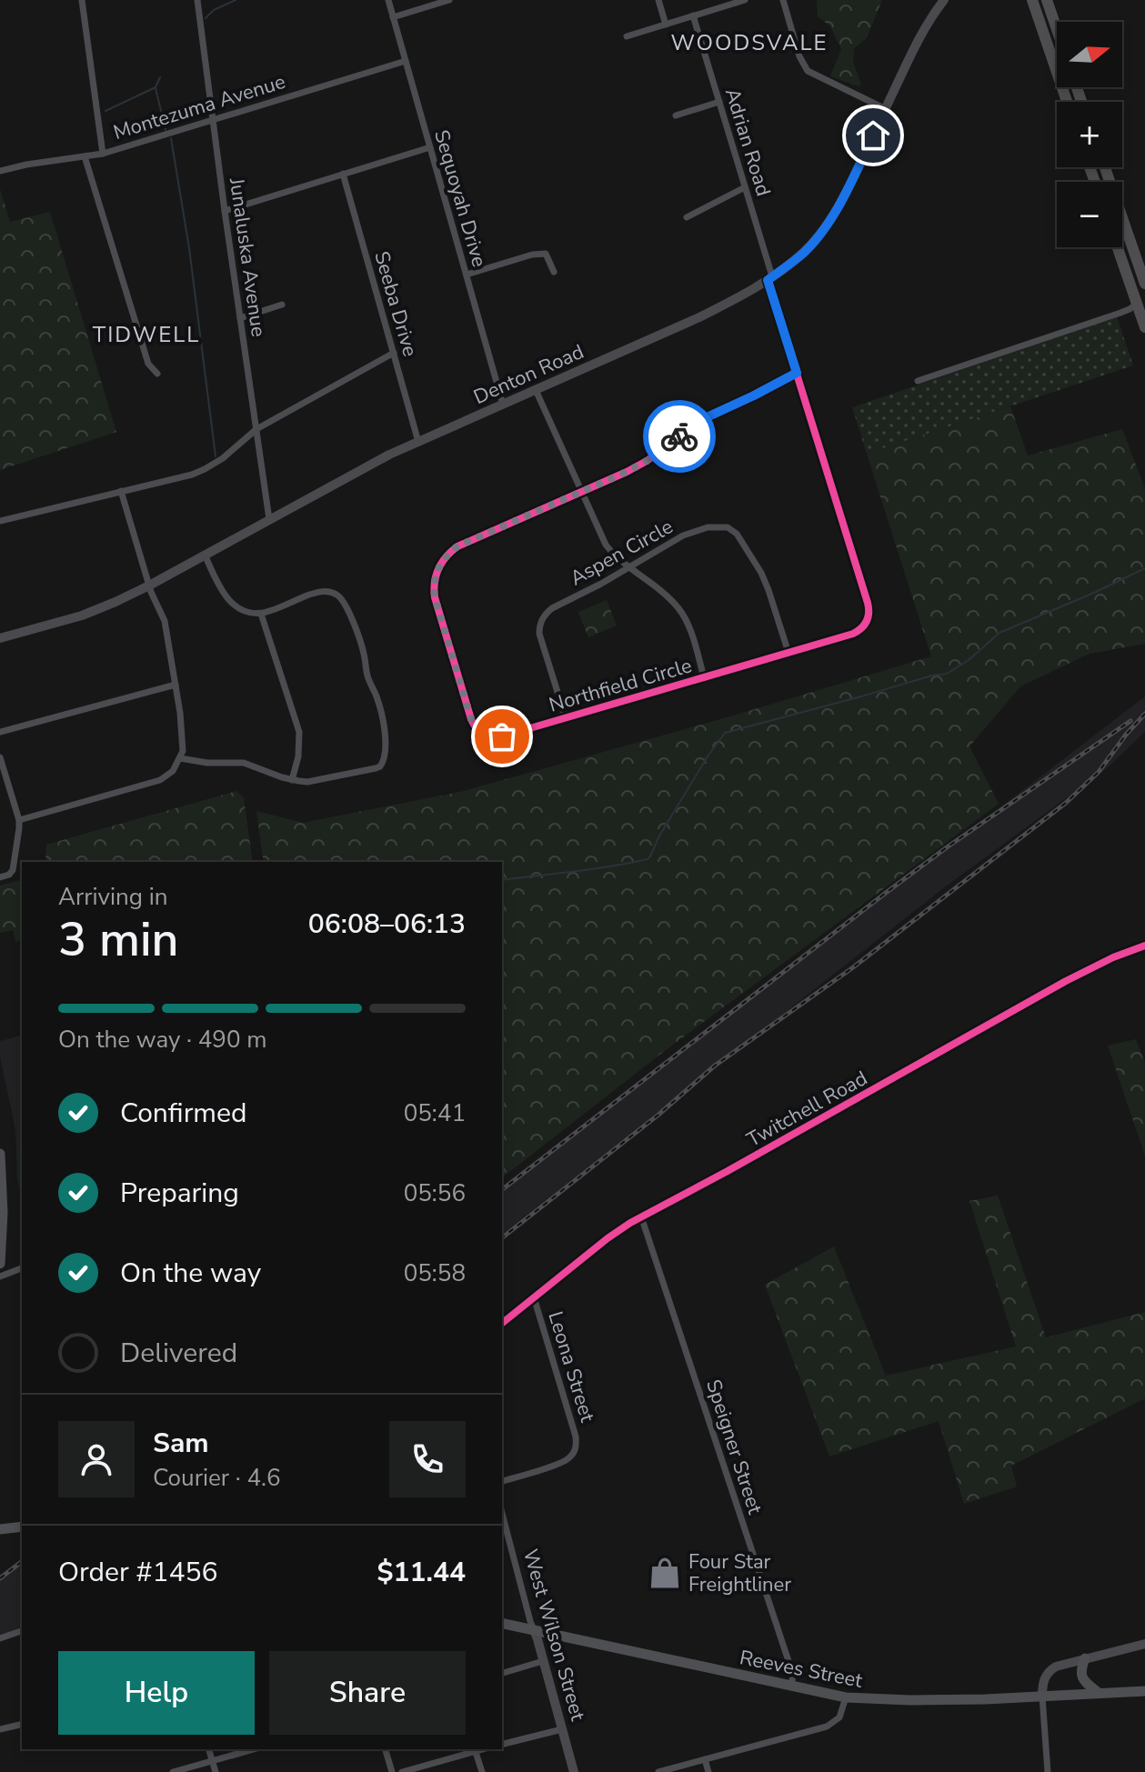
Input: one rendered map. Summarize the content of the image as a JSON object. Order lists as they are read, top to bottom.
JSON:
{
  "streets": {
    "main road": ["Reeves Street"],
    "street": [
      "Montezuma Avenue",
      "Adrian Road",
      "Sequoyah Drive",
      "Junaluska Avenue",
      "Seeba Drive",
      "Denton Road",
      "Aspen Circle",
      "Northfield Circle",
      "Twitchell Road",
      "Leona Street",
      "Speigner Street",
      "West Wilson Street"
    ]
  },
  "crossings": [
    ["Montezuma Avenue", "Sequoyah Drive"],
    ["Montezuma Avenue", "Junaluska Avenue"],
    ["Adrian Road", "Denton Road"],
    ["Adrian Road", "Northfield Circle"],
    ["Sequoyah Drive", "Denton Road"],
    ["Junaluska Avenue", "Denton Road"],
    ["Seeba Drive", "Denton Road"],
    ["Denton Road", "Northfield Circle"],
    ["Aspen Circle", "Northfield Circle"],
    ["Twitchell Road", "Leona Street"],
    ["Twitchell Road", "Speigner Street"],
    ["Speigner Street", "Reeves Street"],
    ["West Wilson Street", "Reeves Street"]
  ],
  "districts": ["WOODSVALE", "TIDWELL"],
  "places": {
    "shop": ["Four Star Freightliner"]
  },
  "north": "right",
  "page": {
    "map_buttons": ["+", "−"],
    "heading": ["3 min", "Arriving in", "06:08–06:13"],
    "panel": [
      "Sam",
      "Courier · 4.6",
      "Order #1456",
      "$11.44"
    ],
    "bar": "On the way · 490 m",
    "list": [
      ["Confirmed", "05:41"],
      ["Preparing", "05:56"],
      ["On the way", "05:58"],
      "Delivered"
    ],
    "buttons": ["Help", "Share"]
  }
}
